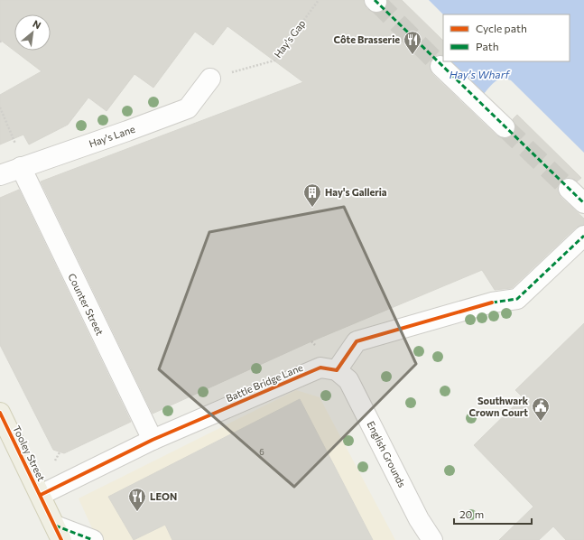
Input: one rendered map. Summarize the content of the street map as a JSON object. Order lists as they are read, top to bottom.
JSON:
{
  "streets": {
    "main road": ["Tooley Street"],
    "street": [
      "Hay's Lane",
      "Counter Street",
      "Battle Bridge Lane",
      "English Grounds"
    ],
    "path": ["Hay's Gap"]
  },
  "crossings": [
    ["Hay's Gap", "Hay's Lane"],
    ["Hay's Lane", "Counter Street"],
    ["Counter Street", "Battle Bridge Lane"],
    ["Battle Bridge Lane", "Tooley Street"],
    ["Battle Bridge Lane", "English Grounds"]
  ],
  "water": ["Hay's Wharf"],
  "places": {
    "restaurant": ["Côte Brasserie", "LEON"],
    "building": ["Hay's Galleria"],
    "public building": ["Southwark Crown Court"]
  },
  "house_numbers": ["6"],
  "legend": ["Cycle path", "Path"],
  "scale_bar": "20 m",
  "north": "top right"
}
